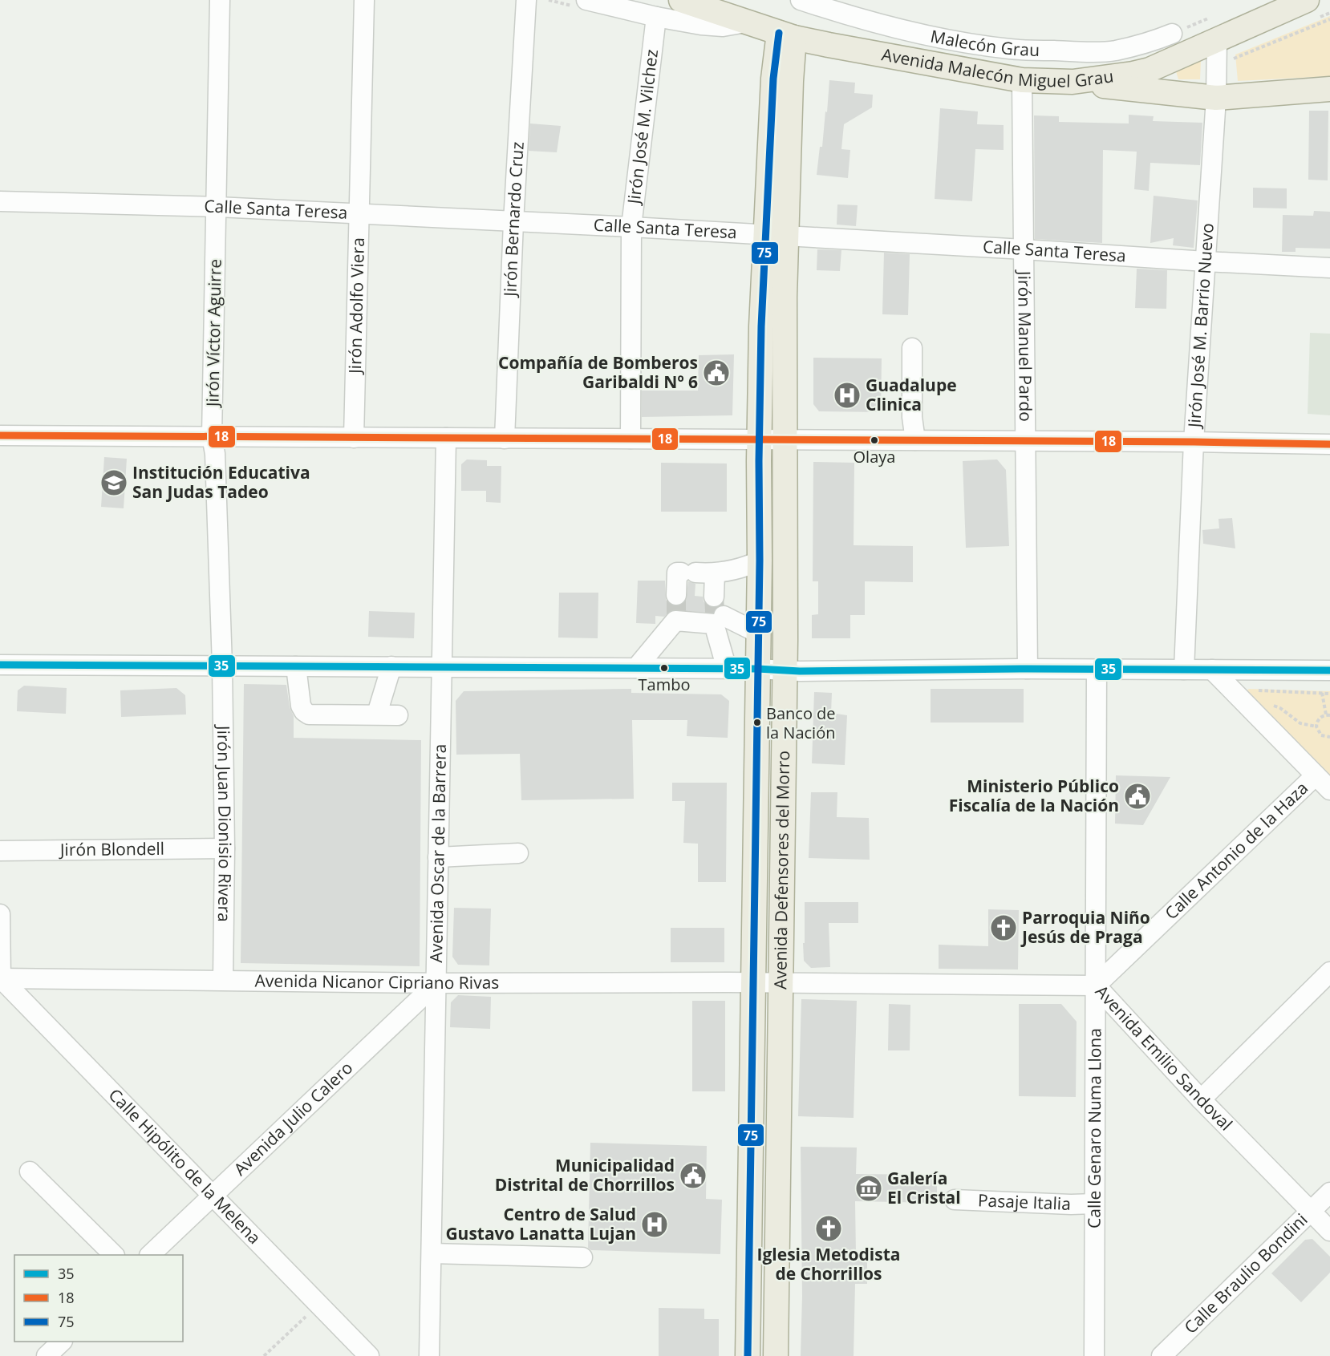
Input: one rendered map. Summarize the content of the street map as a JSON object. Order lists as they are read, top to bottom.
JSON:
{
  "streets": {
    "main road": ["Avenida Malecón Miguel Grau", "Avenida Defensores del Morro"],
    "street": [
      "Malecón Grau",
      "Jirón José M. Vilchez",
      "Calle Santa Teresa",
      "Jirón Bernardo Cruz",
      "Jirón Adolfo Viera",
      "Jirón José M. Barrio Nuevo",
      "Jirón Víctor Aguirre",
      "Jirón Manuel Pardo",
      "Jirón Juan Dionisio Rivera",
      "Jirón Blondell",
      "Calle Antonio de la Haza",
      "Avenida Oscar de la Barrera",
      "Avenida Nicanor Cipriano Rivas",
      "Avenida Emilio Sandoval",
      "Avenida Julio Calero",
      "Calle Genaro Numa Llona",
      "Calle Hipólito de la Melena",
      "Pasaje Italia",
      "Calle Braulio Bondini"
    ]
  },
  "crossings": [
    ["Avenida Malecón Miguel Grau", "Jirón José M. Barrio Nuevo"],
    ["Avenida Malecón Miguel Grau", "Jirón Manuel Pardo"],
    ["Avenida Malecón Miguel Grau", "Avenida Defensores del Morro"],
    ["Jirón José M. Vilchez", "Calle Santa Teresa"],
    ["Calle Santa Teresa", "Jirón Bernardo Cruz"],
    ["Calle Santa Teresa", "Jirón Adolfo Viera"],
    ["Calle Santa Teresa", "Jirón José M. Barrio Nuevo"],
    ["Calle Santa Teresa", "Jirón Víctor Aguirre"],
    ["Calle Santa Teresa", "Jirón Manuel Pardo"],
    ["Calle Santa Teresa", "Avenida Defensores del Morro"],
    ["Jirón Víctor Aguirre", "Jirón Juan Dionisio Rivera"],
    ["Jirón Juan Dionisio Rivera", "Jirón Blondell"],
    ["Jirón Juan Dionisio Rivera", "Avenida Nicanor Cipriano Rivas"],
    ["Calle Antonio de la Haza", "Avenida Emilio Sandoval"],
    ["Calle Antonio de la Haza", "Calle Genaro Numa Llona"],
    ["Avenida Oscar de la Barrera", "Avenida Nicanor Cipriano Rivas"],
    ["Avenida Oscar de la Barrera", "Avenida Julio Calero"],
    ["Avenida Defensores del Morro", "Avenida Nicanor Cipriano Rivas"],
    ["Avenida Defensores del Morro", "Avenida Emilio Sandoval"],
    ["Avenida Nicanor Cipriano Rivas", "Avenida Emilio Sandoval"],
    ["Avenida Nicanor Cipriano Rivas", "Avenida Julio Calero"],
    ["Avenida Nicanor Cipriano Rivas", "Calle Hipólito de la Melena"],
    ["Avenida Emilio Sandoval", "Calle Genaro Numa Llona"],
    ["Avenida Emilio Sandoval", "Calle Braulio Bondini"],
    ["Avenida Julio Calero", "Calle Hipólito de la Melena"],
    ["Calle Genaro Numa Llona", "Pasaje Italia"]
  ],
  "places": {
    "public building": ["Compañía de Bomberos Garibaldi Nº 6", "Ministerio Público Fiscalía de la Nación", "Municipalidad Distrital de Chorrillos"],
    "hospital": ["Guadalupe Clinica", "Centro de Salud Gustavo Lanatta Lujan"],
    "other": ["Olaya", "Tambo", "Banco de la Nación"],
    "school or university": ["Institución Educativa San Judas Tadeo"],
    "church": ["Parroquia Niño Jesús de Praga", "Iglesia Metodista de Chorrillos"],
    "museum": ["Galería El Cristal"]
  },
  "lines": ["transit line 75", "transit line 18", "transit line 35"],
  "legend": ["35", "18", "75"]
}
